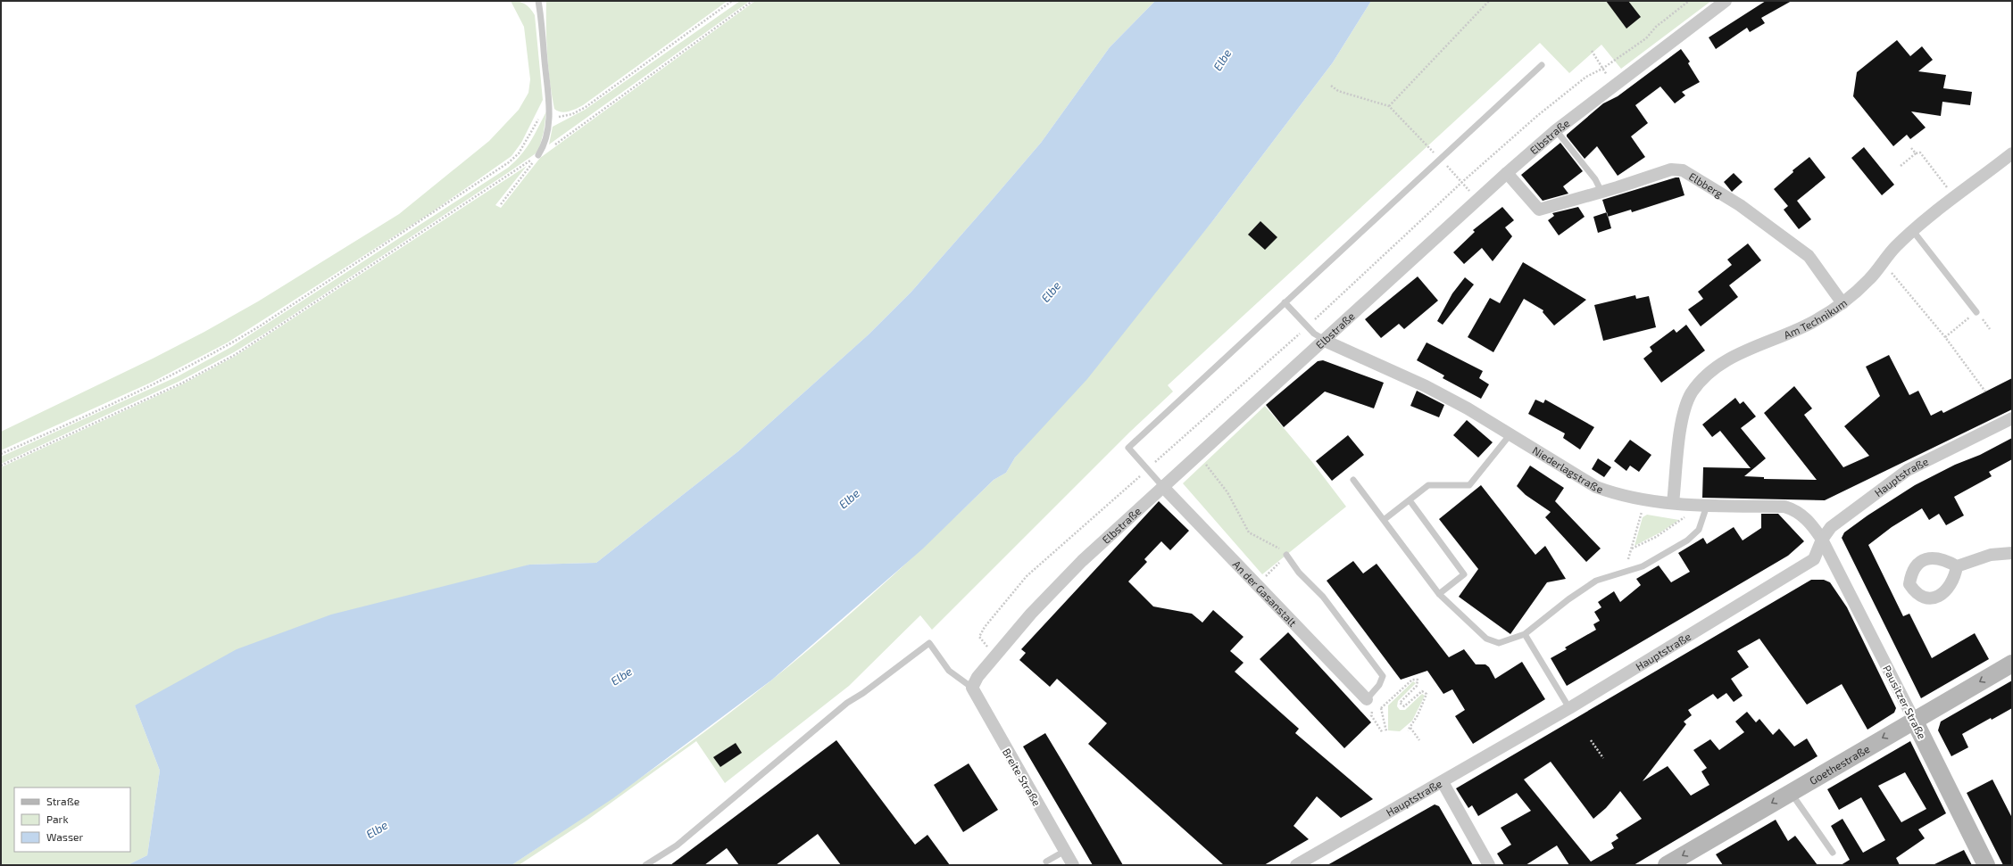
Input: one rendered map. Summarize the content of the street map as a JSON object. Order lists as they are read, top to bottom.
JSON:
{
  "streets": {
    "main road": ["Pausitzer Straße", "Goethestraße"],
    "street": [
      "Elbstraße",
      "Elbberg",
      "Am Technikum",
      "Niederlagstraße",
      "Hauptstraße",
      "An der Gasanstalt",
      "Breite Straße"
    ]
  },
  "crossings": [
    ["Elbstraße", "Elbberg"],
    ["Elbstraße", "Niederlagstraße"],
    ["Elbstraße", "An der Gasanstalt"],
    ["Elbstraße", "Breite Straße"],
    ["Elbberg", "Am Technikum"],
    ["Am Technikum", "Niederlagstraße"],
    ["Niederlagstraße", "Hauptstraße"],
    ["Niederlagstraße", "Pausitzer Straße"],
    ["Hauptstraße", "Pausitzer Straße"],
    ["Pausitzer Straße", "Goethestraße"]
  ],
  "one_way": ["Goethestraße"],
  "water": ["Elbe"],
  "legend": ["Straße", "Park", "Wasser"]
}
